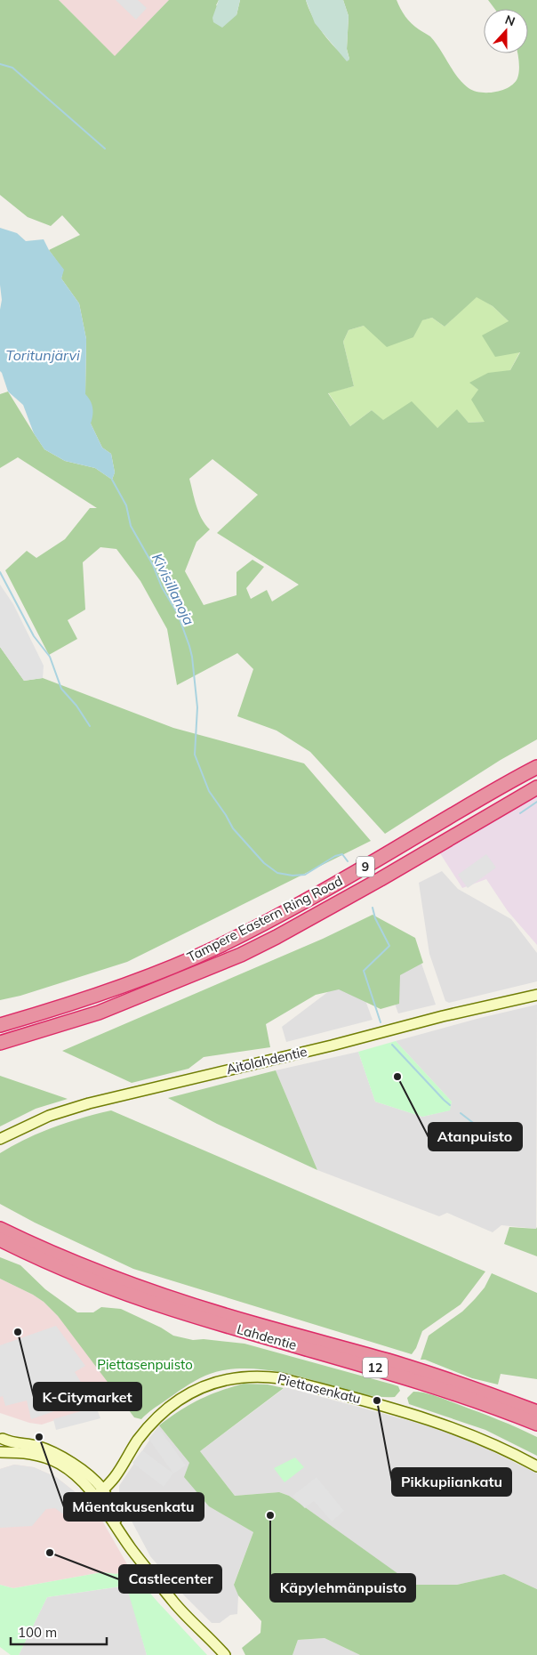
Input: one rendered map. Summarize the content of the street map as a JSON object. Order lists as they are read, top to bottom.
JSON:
{
  "streets": {
    "highway": [
      "9",
      "Tampere Eastern Ring Road",
      "Lahdentie",
      "12"
    ],
    "main road": ["Aitolahdentie", "Piettasenkatu"]
  },
  "water": ["Toritunjärvi", "Kivisillanoja"],
  "parks": ["Piettasenpuisto"],
  "places": [
    "Atanpuisto",
    "K-Citymarket",
    "Pikkupiiankatu",
    "Mäentakusenkatu",
    "Käpylehmänpuisto",
    "Castlecenter"
  ],
  "scale_bar": "100 m",
  "north": "top"
}
